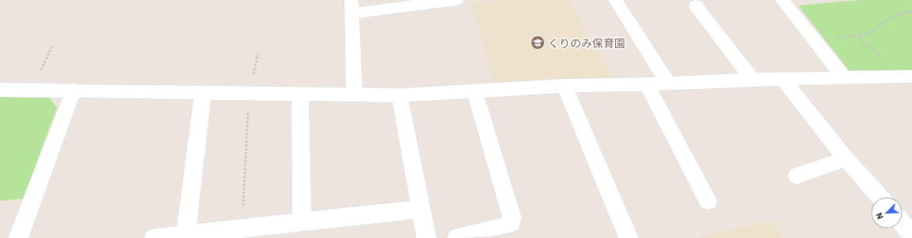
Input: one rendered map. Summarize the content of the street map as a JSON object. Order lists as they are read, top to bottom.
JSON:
{
  "places": {
    "school or university": ["くりのみ保育園"]
  },
  "north": "bottom left"
}
